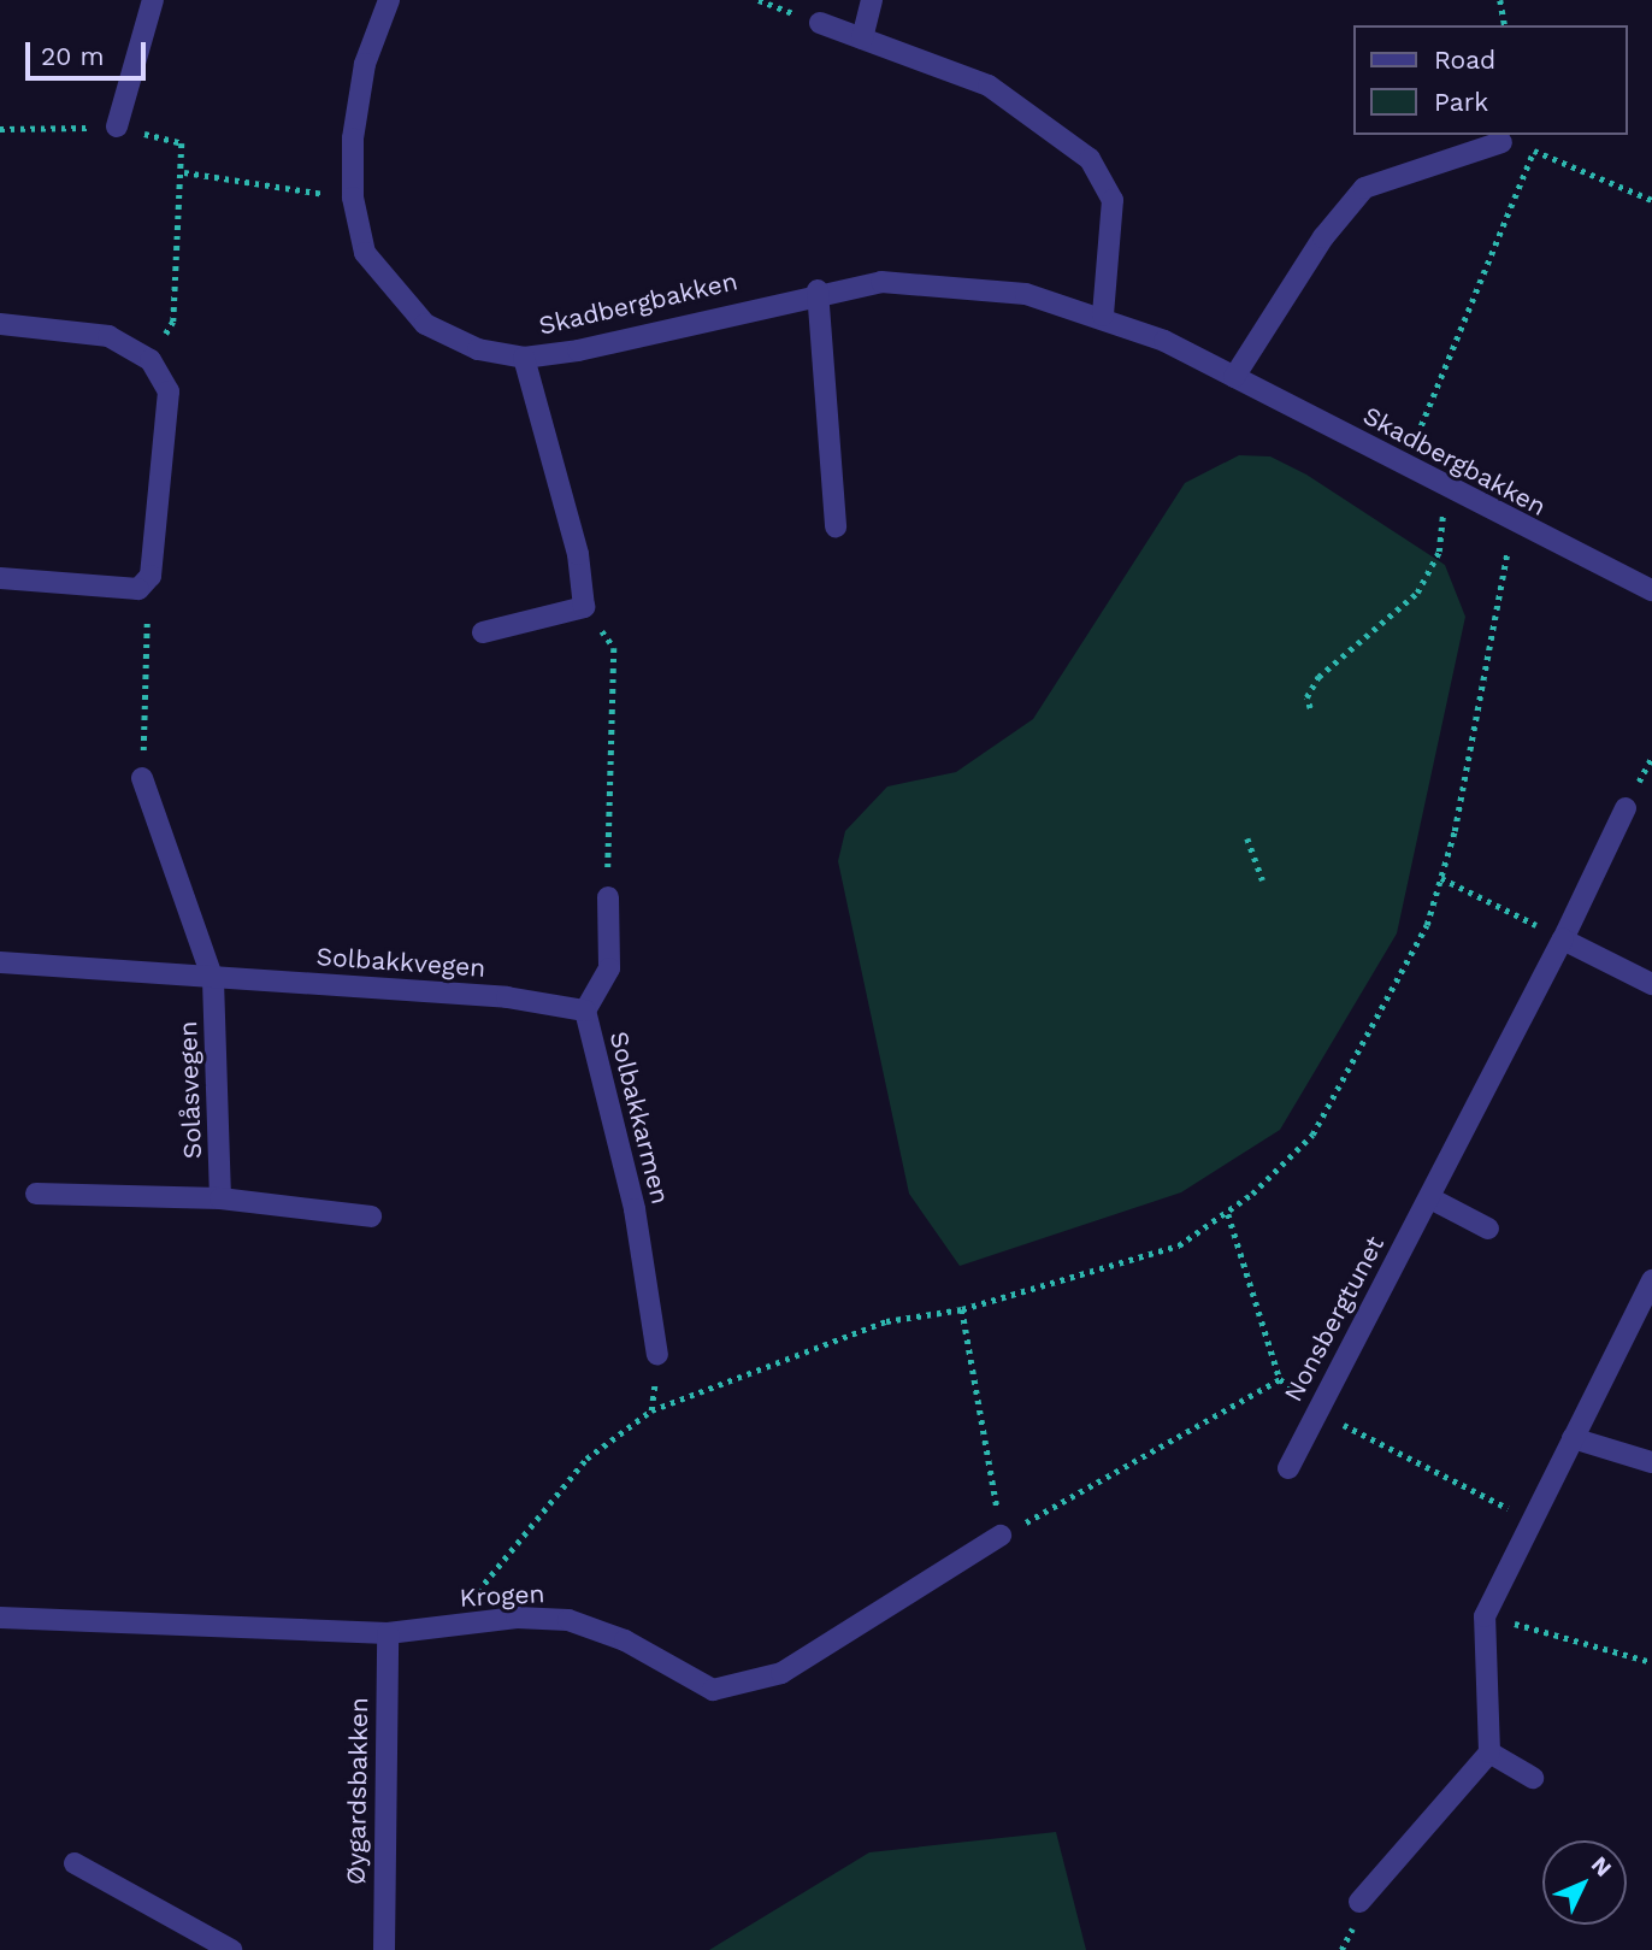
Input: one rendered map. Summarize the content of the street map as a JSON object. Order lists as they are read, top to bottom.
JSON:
{
  "streets": {
    "street": [
      "Skadbergbakken",
      "Solbakkvegen",
      "Solåsvegen",
      "Solbakkarmen",
      "Nonsbergtunet",
      "Krogen",
      "Øygardsbakken"
    ]
  },
  "crossings": [
    ["Solbakkvegen", "Solåsvegen"],
    ["Solbakkvegen", "Solbakkarmen"],
    ["Krogen", "Øygardsbakken"]
  ],
  "legend": ["Road", "Park"],
  "scale_bar": "20 m",
  "north": "top right"
}
